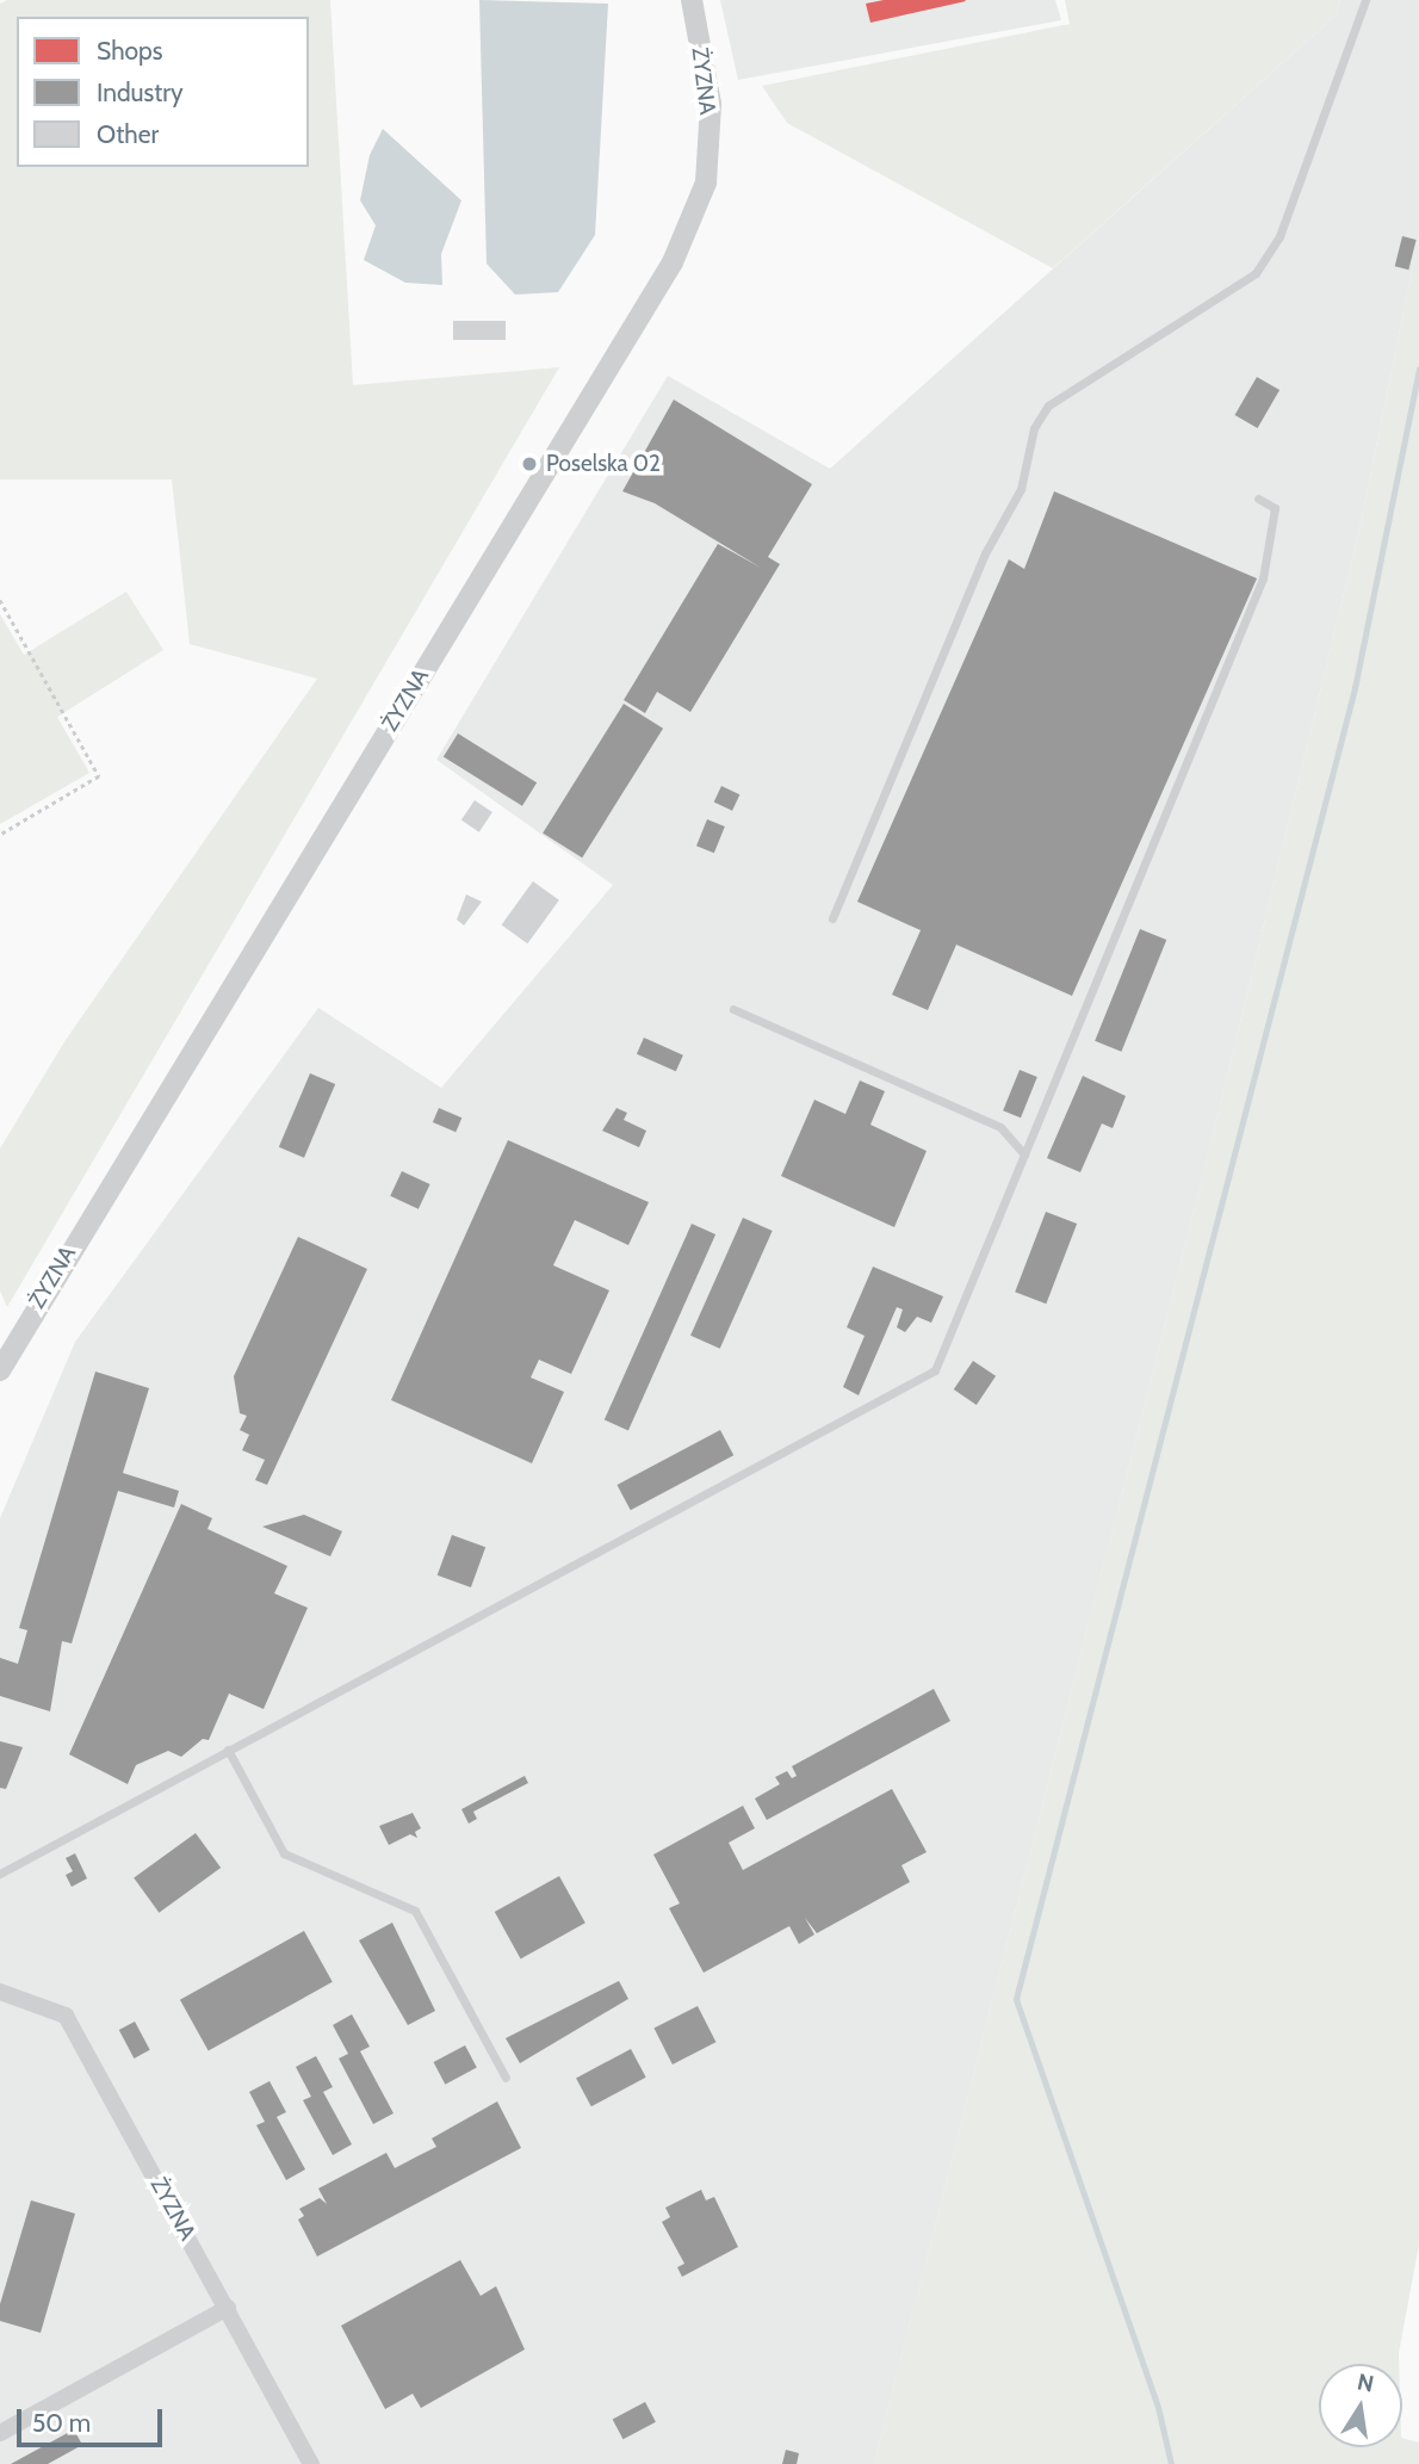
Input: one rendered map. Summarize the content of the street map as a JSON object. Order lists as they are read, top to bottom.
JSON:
{
  "streets": {
    "street": ["ŻYZNA"]
  },
  "places": ["Poselska 02"],
  "legend": ["Shops", "Industry", "Other"],
  "scale_bar": "50 m",
  "north": "top"
}
